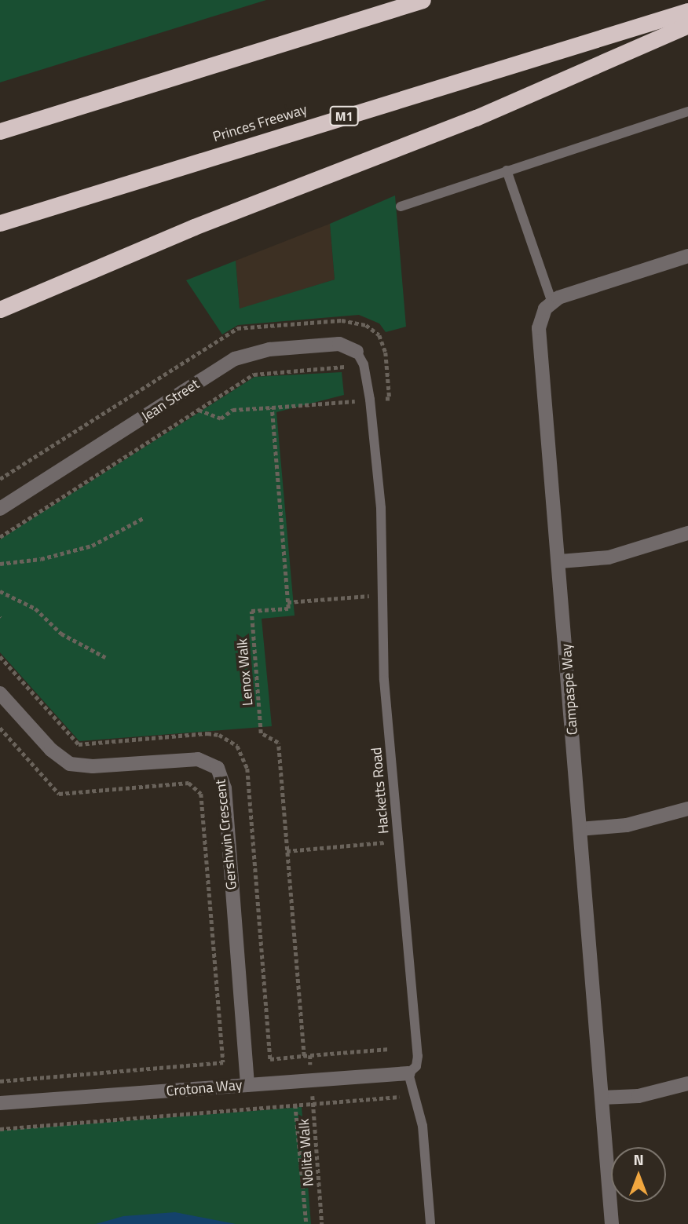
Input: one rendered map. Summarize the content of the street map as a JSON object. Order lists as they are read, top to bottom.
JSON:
{
  "streets": {
    "highway": ["M1", "Princes Freeway"],
    "street": [
      "Jean Street",
      "Campaspe Way",
      "Gershwin Crescent",
      "Crotona Way"
    ],
    "lane": ["Hacketts Road"],
    "path": ["Lenox Walk", "Nolita Walk"]
  },
  "crossings": [
    ["Jean Street", "Hacketts Road"],
    ["Hacketts Road", "Crotona Way"],
    ["Gershwin Crescent", "Crotona Way"],
    ["Crotona Way", "Nolita Walk"]
  ],
  "north": "top"
}
